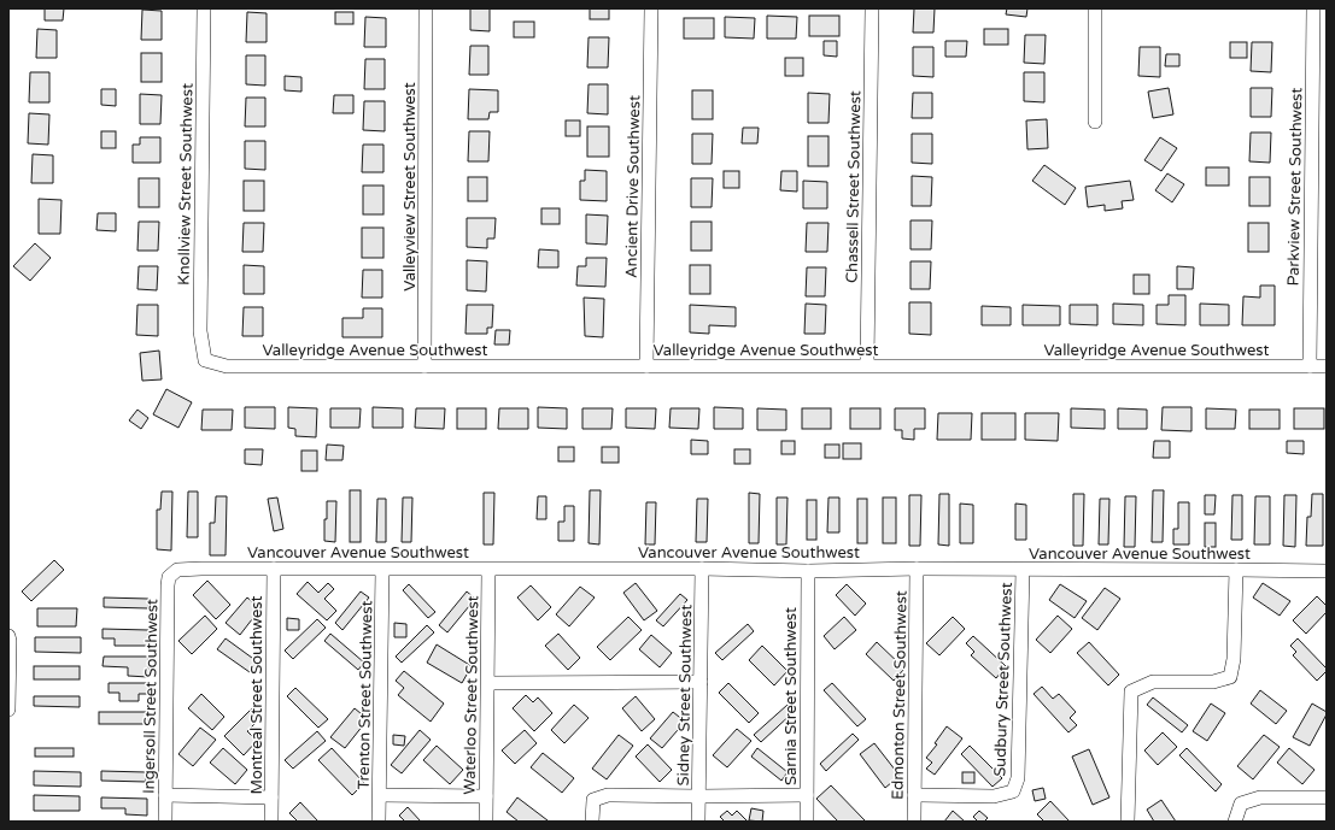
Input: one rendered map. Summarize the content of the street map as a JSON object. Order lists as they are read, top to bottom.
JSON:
{
  "streets": {
    "street": [
      "Knollview Street Southwest",
      "Valleyview Street Southwest",
      "Ancient Drive Southwest",
      "Chassell Street Southwest",
      "Parkview Street Southwest",
      "Valleyridge Avenue Southwest",
      "Vancouver Avenue Southwest",
      "Sudbury Street Southwest",
      "Montreal Street Southwest",
      "Trenton Street Southwest",
      "Waterloo Street Southwest",
      "Sidney Street Southwest",
      "Edmonton Street Southwest",
      "Ingersoll Street Southwest",
      "Sarnia Street Southwest"
    ]
  },
  "crossings": [
    ["Knollview Street Southwest", "Valleyridge Avenue Southwest"],
    ["Valleyview Street Southwest", "Valleyridge Avenue Southwest"],
    ["Ancient Drive Southwest", "Valleyridge Avenue Southwest"],
    ["Chassell Street Southwest", "Valleyridge Avenue Southwest"],
    ["Parkview Street Southwest", "Valleyridge Avenue Southwest"],
    ["Vancouver Avenue Southwest", "Sudbury Street Southwest"],
    ["Vancouver Avenue Southwest", "Montreal Street Southwest"],
    ["Vancouver Avenue Southwest", "Trenton Street Southwest"],
    ["Vancouver Avenue Southwest", "Waterloo Street Southwest"],
    ["Vancouver Avenue Southwest", "Sidney Street Southwest"],
    ["Vancouver Avenue Southwest", "Edmonton Street Southwest"],
    ["Vancouver Avenue Southwest", "Ingersoll Street Southwest"],
    ["Vancouver Avenue Southwest", "Sarnia Street Southwest"],
    ["Sudbury Street Southwest", "Edmonton Street Southwest"]
  ]
}
